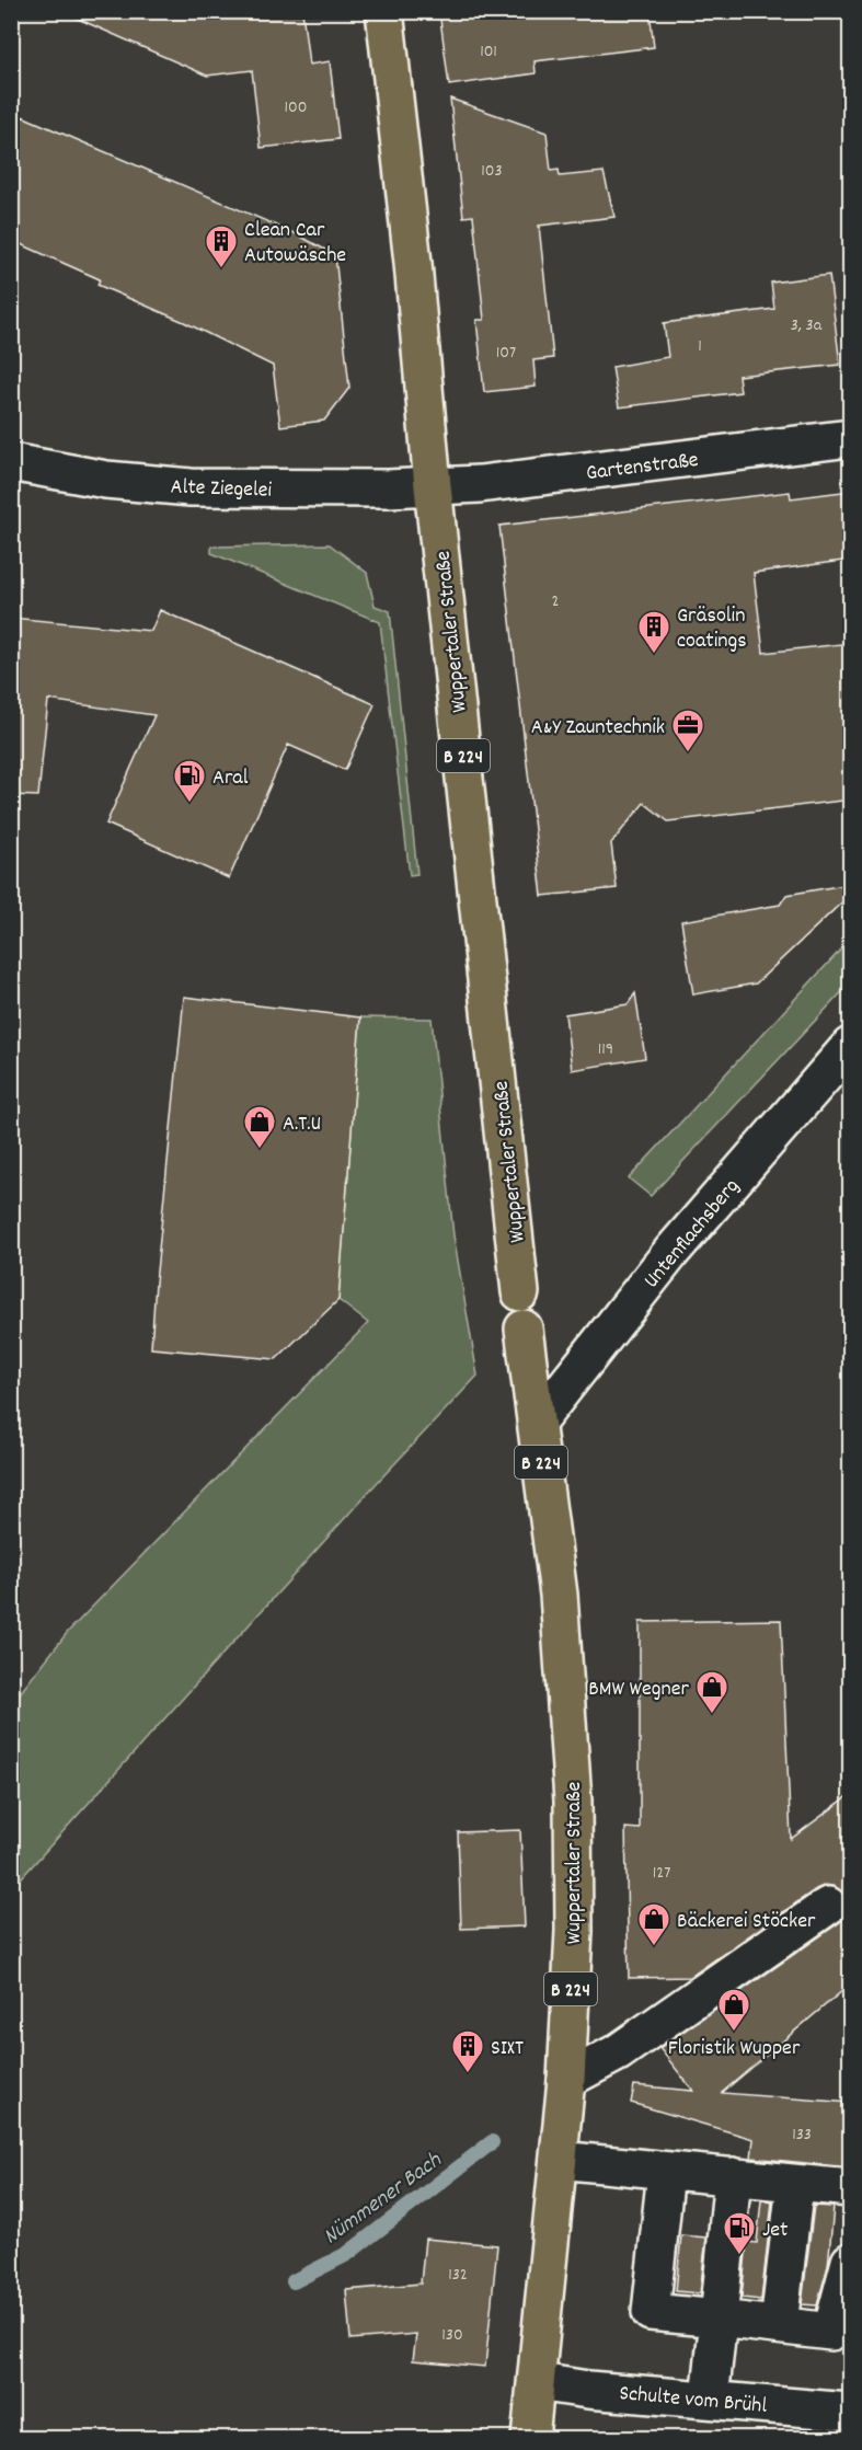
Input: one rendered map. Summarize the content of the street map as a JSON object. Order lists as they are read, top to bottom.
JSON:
{
  "streets": {
    "main road": ["Wuppertaler Straße", "B 224"],
    "street": [
      "Gartenstraße",
      "Alte Ziegelei",
      "Untenflachsberg",
      "Schulte vom Brühl"
    ]
  },
  "crossings": [
    ["Gartenstraße", "Alte Ziegelei"],
    ["Gartenstraße", "Wuppertaler Straße"],
    ["Alte Ziegelei", "Wuppertaler Straße"],
    ["Wuppertaler Straße", "Untenflachsberg"],
    ["Wuppertaler Straße", "Schulte vom Brühl"]
  ],
  "water": ["Nümmener Bach"],
  "places": {
    "building": ["Clean Car Autowäsche", "Gräsolin coatings", "SIXT"],
    "office": ["A&Y Zauntechnik"],
    "fuel station": ["Aral", "Jet"],
    "shop": [
      "A.T.U",
      "BMW Wegner",
      "Bäckerei Stöcker",
      "Floristik Wupper"
    ]
  },
  "house_numbers": [
    "101",
    "100",
    "103",
    "3, 3a",
    "1",
    "107",
    "2",
    "119",
    "127",
    "133",
    "132",
    "130"
  ]
}
